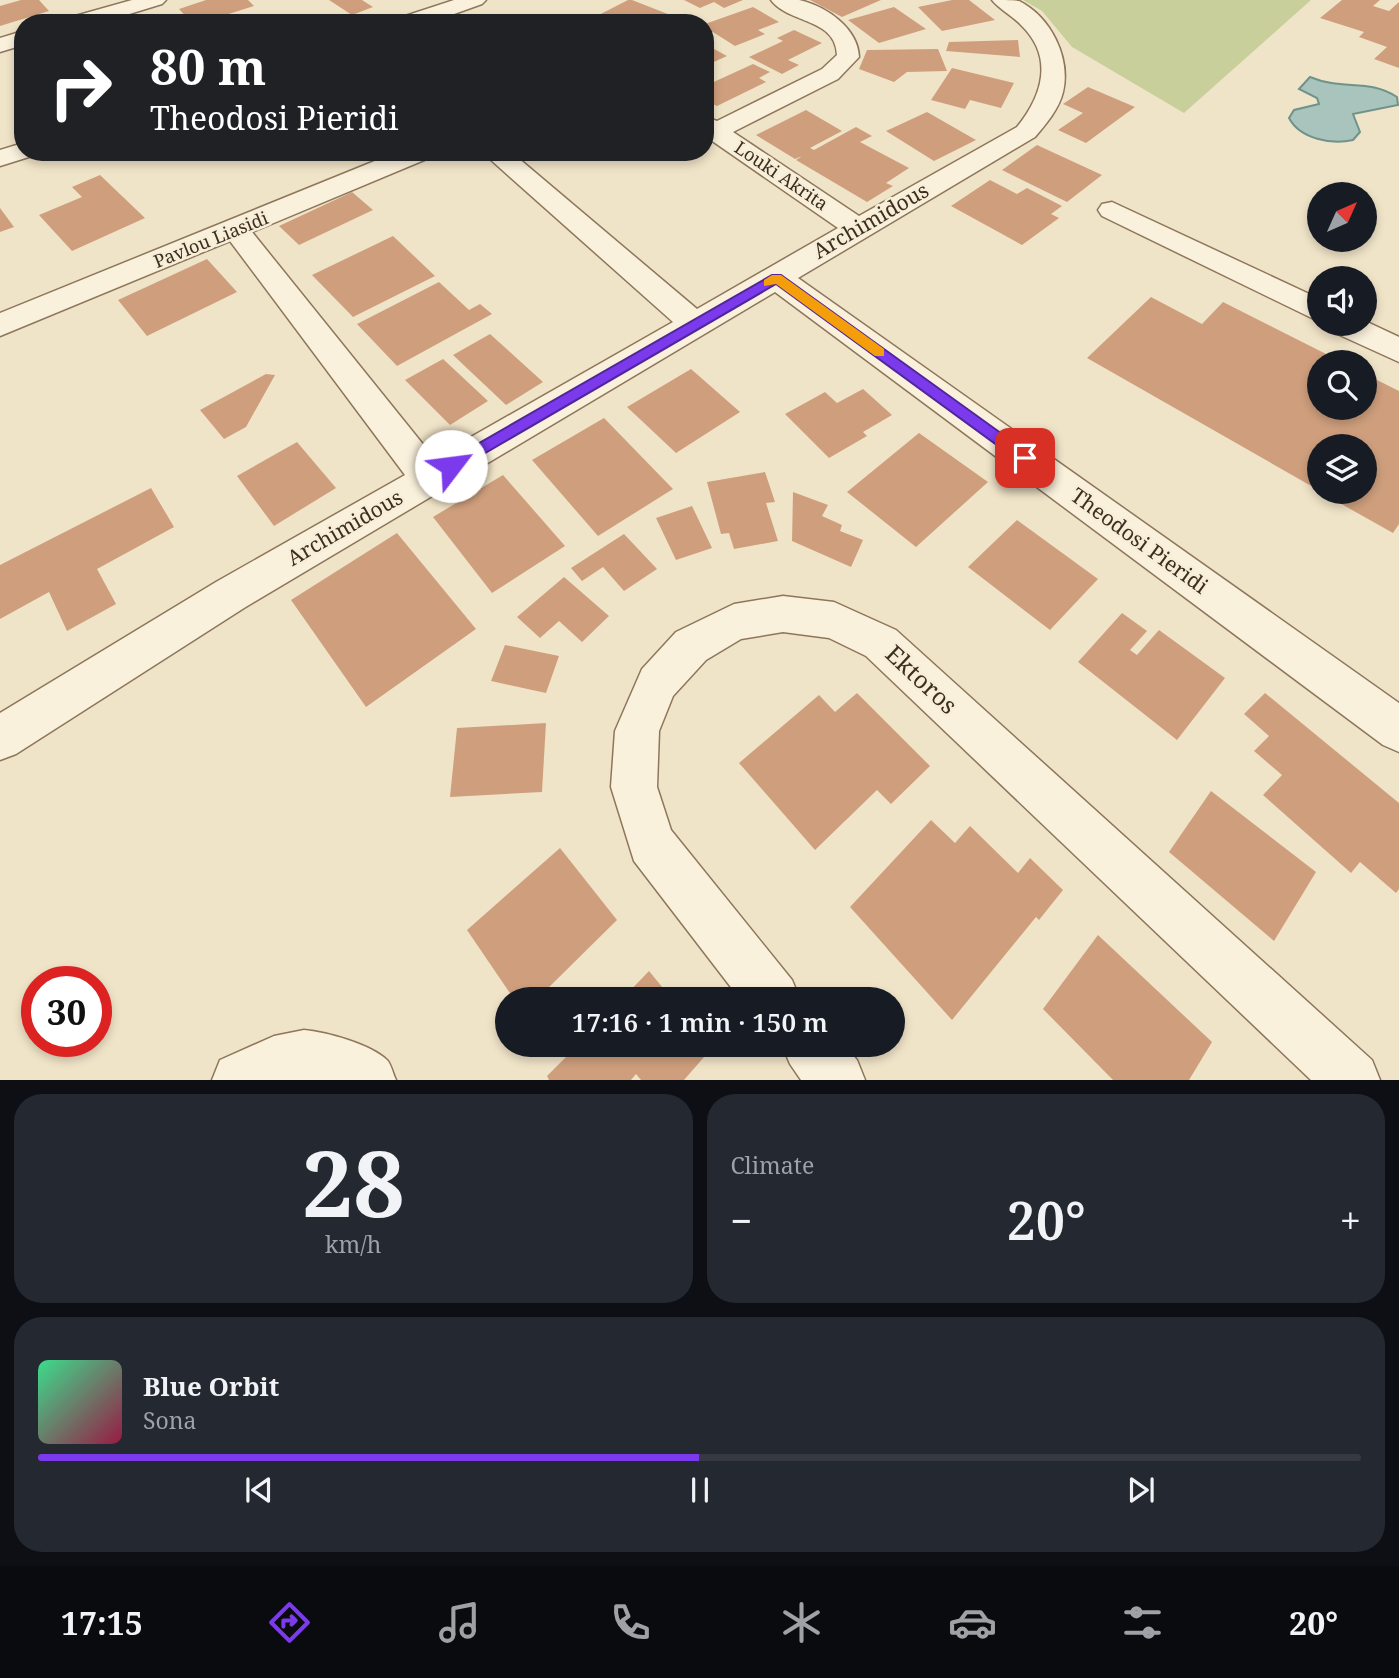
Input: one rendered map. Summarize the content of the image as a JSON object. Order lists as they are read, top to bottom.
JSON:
{
  "streets": {
    "street": [
      "Louki Akrita",
      "Archimidous",
      "Pavlou Liasidi",
      "Theodosi Pieridi",
      "Ektoros"
    ]
  },
  "crossings": [
    ["Louki Akrita", "Archimidous"],
    ["Archimidous", "Theodosi Pieridi"]
  ],
  "north": "top right",
  "page": {
    "turn": ["80 m", "Theodosi Pieridi"],
    "limit": "30",
    "trip": "17:16 · 1 min · 150 m",
    "tile": [
      ["28", "km/h"],
      "Climate"
    ],
    "heat": ["−", "20°", "+"],
    "song": ["Blue Orbit", "Sona"],
    "tabs": ["17:15", "20°"]
  }
}
